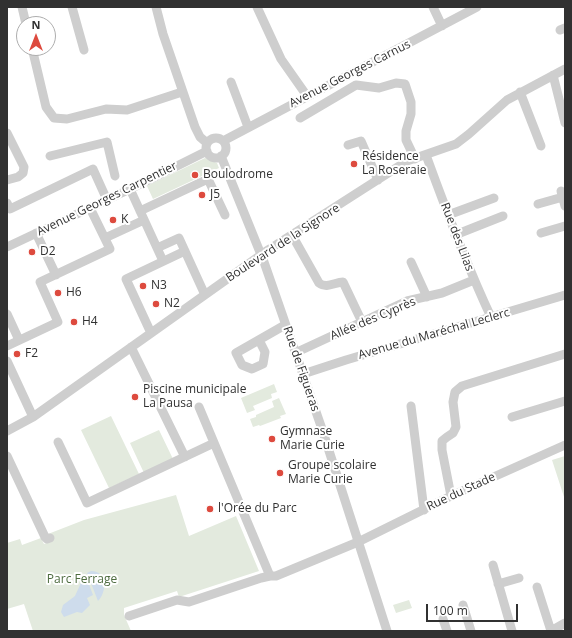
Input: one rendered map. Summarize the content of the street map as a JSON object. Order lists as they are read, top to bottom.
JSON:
{
  "streets": {
    "street": [
      "Avenue Georges Carnus",
      "Avenue Georges Carpentier",
      "Rue des Lilas",
      "Boulevard de la Signore",
      "Allée des Cyprès",
      "Avenue du Maréchal Leclerc",
      "Rue de Figueras",
      "Rue du Stade"
    ]
  },
  "crossings": [
    ["Avenue Georges Carnus", "Avenue Georges Carpentier"],
    ["Avenue Georges Carnus", "Rue de Figueras"],
    ["Avenue Georges Carpentier", "Rue de Figueras"],
    ["Rue des Lilas", "Boulevard de la Signore"],
    ["Rue des Lilas", "Allée des Cyprès"],
    ["Rue des Lilas", "Avenue du Maréchal Leclerc"],
    ["Boulevard de la Signore", "Rue de Figueras"],
    ["Allée des Cyprès", "Rue de Figueras"],
    ["Avenue du Maréchal Leclerc", "Rue de Figueras"],
    ["Rue de Figueras", "Rue du Stade"]
  ],
  "parks": ["Parc Ferrage"],
  "places": [
    "Résidence La Roseraie",
    "Boulodrome",
    "J5",
    "K",
    "D2",
    "N3",
    "H6",
    "N2",
    "H4",
    "F2",
    "Piscine municipale La Pausa",
    "Gymnase Marie Curie",
    "Groupe scolaire Marie Curie",
    "l'Orée du Parc"
  ],
  "scale_bar": "100 m",
  "north": "top"
}
